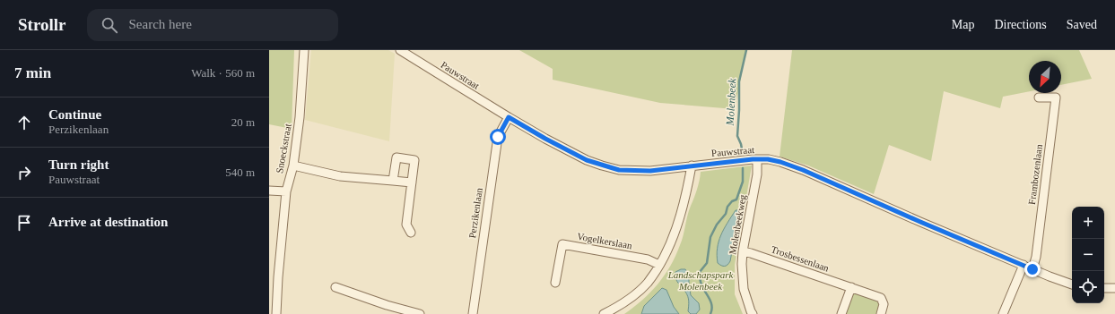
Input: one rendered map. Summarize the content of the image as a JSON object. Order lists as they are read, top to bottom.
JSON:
{
  "streets": {
    "street": [
      "Pauwstraat",
      "Snoeckstraat",
      "Frambozenlaan",
      "Perzikenlaan",
      "Molenbeekweg",
      "Vogelkerslaan",
      "Trosbessenlaan"
    ]
  },
  "crossings": [
    ["Pauwstraat", "Frambozenlaan"],
    ["Pauwstraat", "Perzikenlaan"],
    ["Pauwstraat", "Molenbeekweg"],
    ["Molenbeekweg", "Trosbessenlaan"]
  ],
  "water": ["Molenbeek"],
  "parks": ["Landschapspark Molenbeek"],
  "north": "bottom left",
  "page": {
    "header": "Strollr",
    "search": "Search here",
    "nav": ["Map", "Directions", "Saved"],
    "heading": ["7 min", "Walk · 560 m"],
    "list": [
      ["Continue", "Perzikenlaan", "20 m"],
      ["Turn right", "Pauwstraat", "540 m"],
      "Arrive at destination"
    ],
    "map_buttons": ["+", "−"]
  }
}
